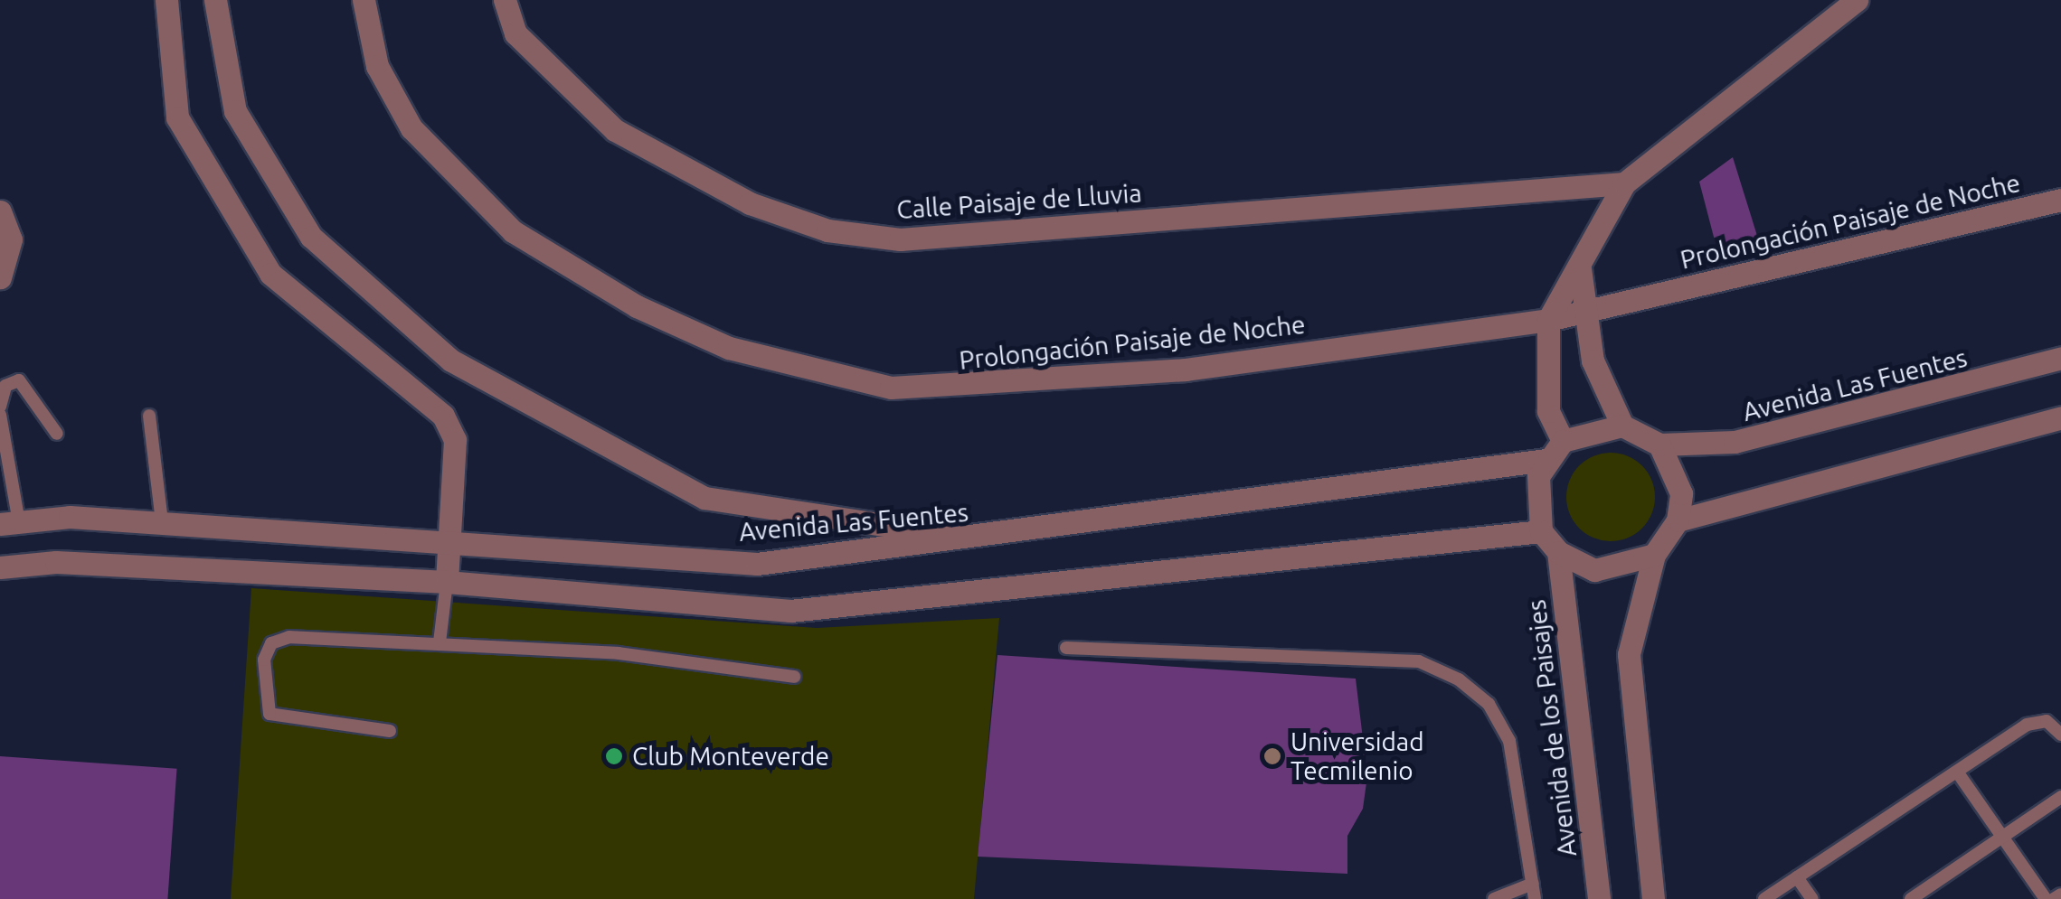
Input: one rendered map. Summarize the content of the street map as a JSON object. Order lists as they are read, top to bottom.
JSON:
{
  "streets": {
    "street": [
      "Calle Paisaje de Lluvia",
      "Prolongación Paisaje de Noche",
      "Avenida Las Fuentes",
      "Avenida de los Paisajes"
    ]
  },
  "crossings": [
    ["Avenida Las Fuentes", "Avenida de los Paisajes"]
  ],
  "places": ["Club Monteverde", "Universidad Tecmilenio"]
}
